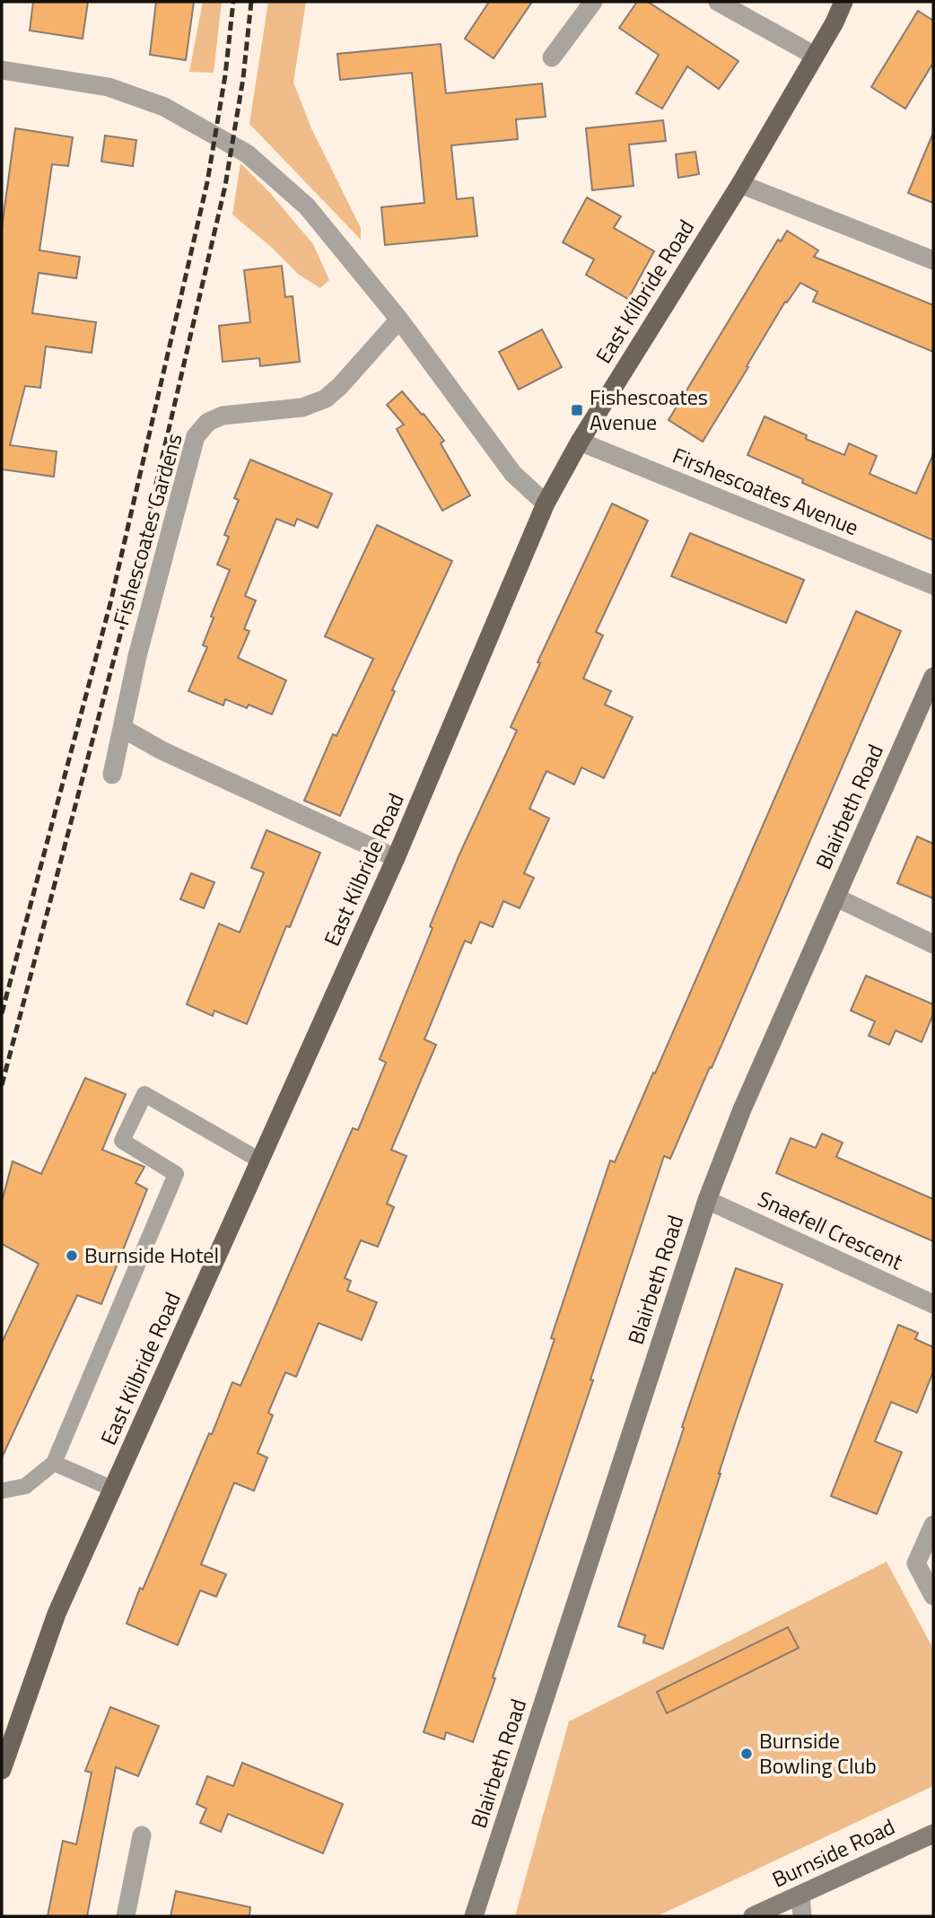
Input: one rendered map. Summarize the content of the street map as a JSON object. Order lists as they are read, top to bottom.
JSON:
{
  "streets": {
    "main road": ["East Kilbride Road"],
    "street": [
      "Firshescoates Avenue",
      "Fishescoates Gardens",
      "Blairbeth Road",
      "Snaefell Crescent",
      "Burnside Road"
    ]
  },
  "crossings": [
    ["East Kilbride Road", "Firshescoates Avenue"],
    ["Blairbeth Road", "Snaefell Crescent"]
  ],
  "places": {
    "transit": ["Fishescoates Avenue"],
    "other": ["Burnside Hotel", "Burnside Bowling Club"]
  }
}
